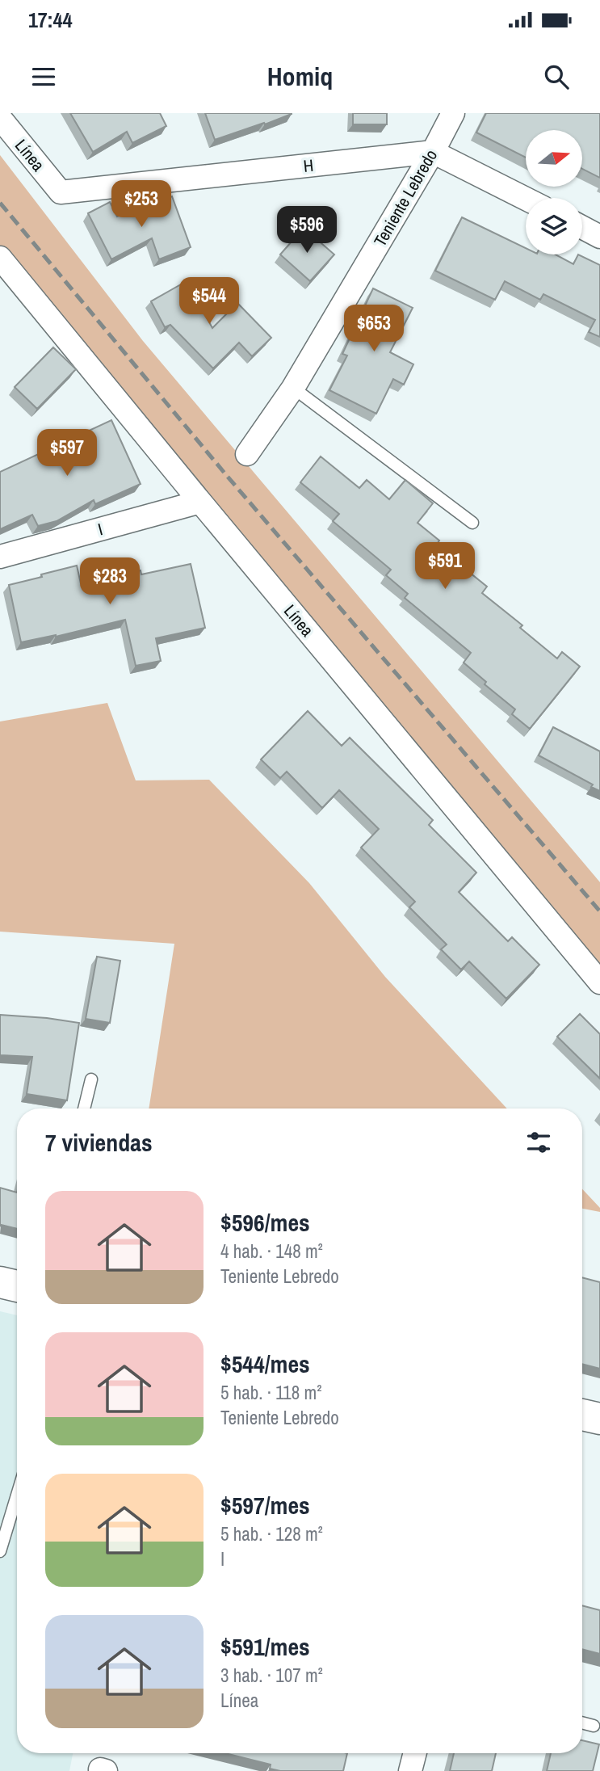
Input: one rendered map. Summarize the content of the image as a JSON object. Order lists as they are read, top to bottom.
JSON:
{
  "streets": {
    "street": [
      "Línea",
      "H",
      "Teniente Lebredo",
      "I"
    ]
  },
  "crossings": [
    ["Línea", "H"],
    ["Línea", "I"],
    ["H", "Teniente Lebredo"]
  ],
  "north": "right",
  "page": {
    "status": "17:44",
    "header": "Homiq",
    "price": [
      "$253",
      "$596",
      "$544",
      "$653",
      "$597",
      "$591",
      "$283"
    ],
    "heading": "7 viviendas",
    "list": [
      {
        "name": "$596/mes",
        "note": "4 hab. · 148 m² · Teniente Lebredo"
      },
      {
        "name": "$544/mes",
        "note": "5 hab. · 118 m² · Teniente Lebredo"
      },
      {
        "name": "$597/mes",
        "note": "5 hab. · 128 m² · I"
      },
      {
        "name": "$591/mes",
        "note": "3 hab. · 107 m² · Línea"
      }
    ]
  }
}
